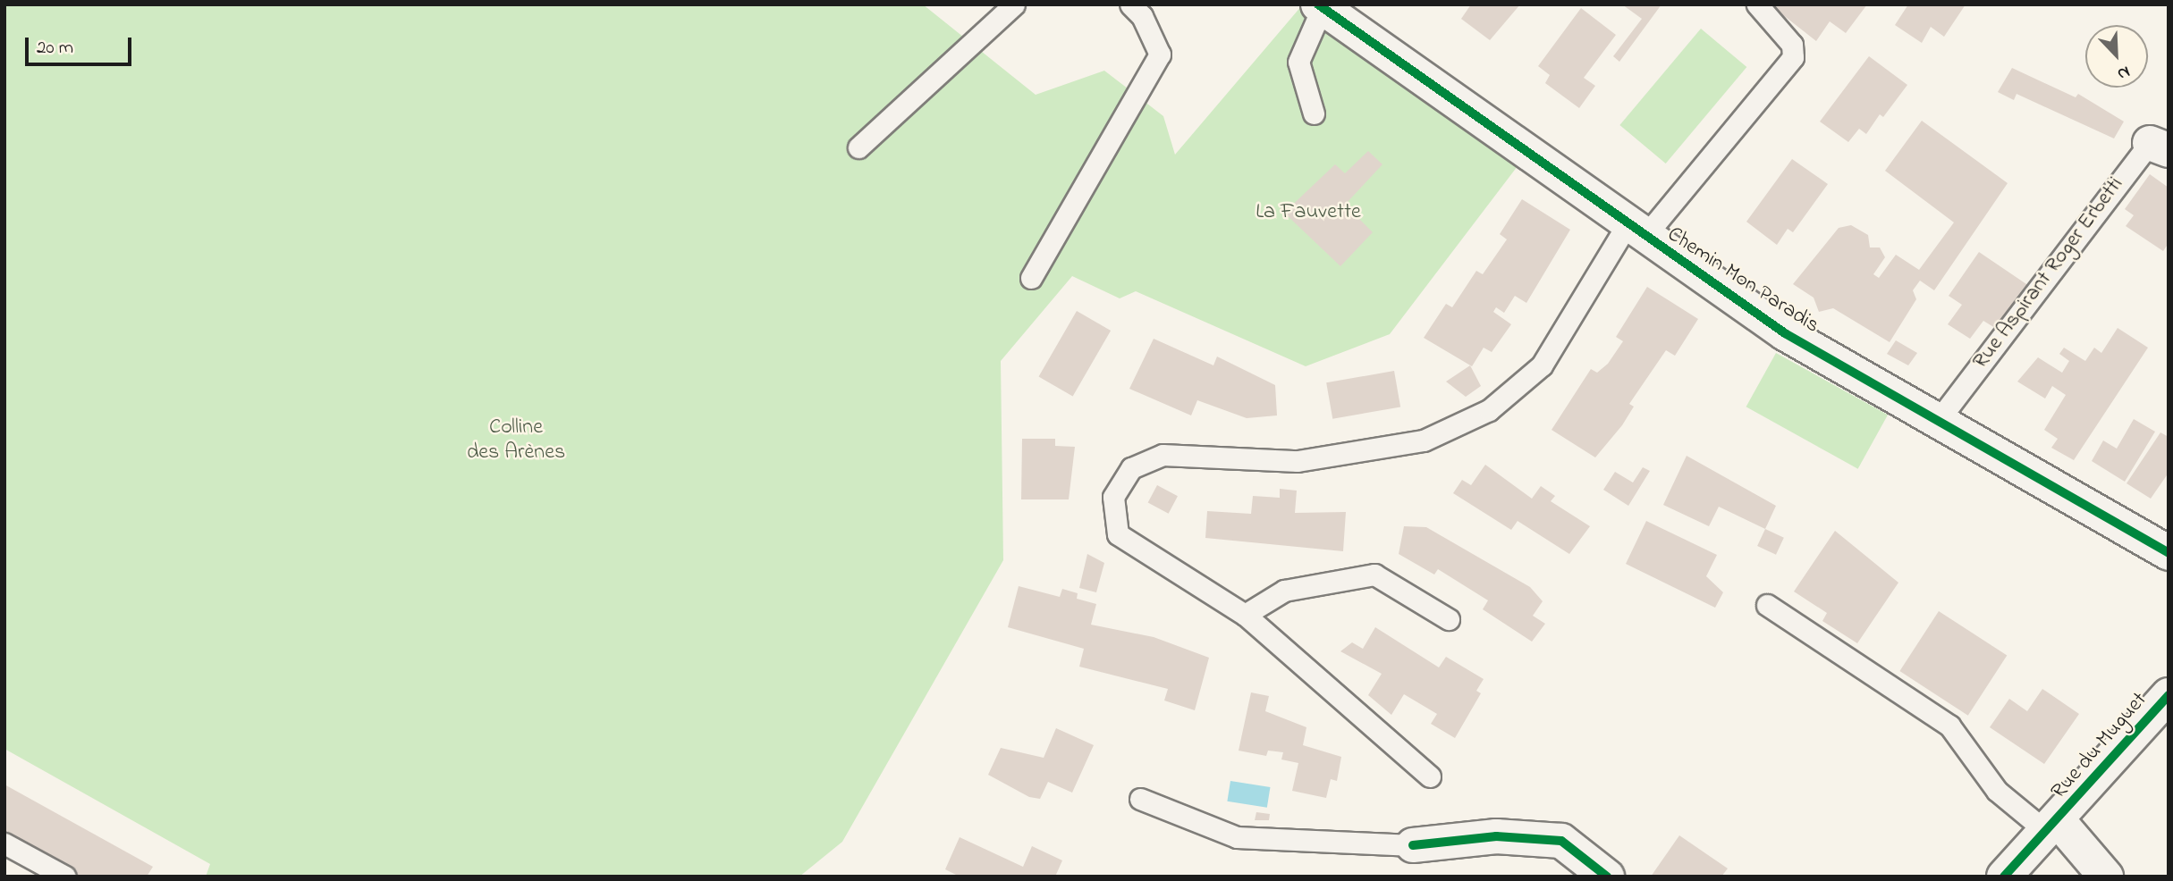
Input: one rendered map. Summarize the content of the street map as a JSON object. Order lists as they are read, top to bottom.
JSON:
{
  "streets": {
    "street": ["Chemin Mon Paradis", "Rue du Muguet"],
    "lane": ["Rue Aspirant Roger Erbetti"]
  },
  "crossings": [
    ["Rue Aspirant Roger Erbetti", "Chemin Mon Paradis"]
  ],
  "parks": ["La Fauvette", "Colline des Arènes"],
  "scale_bar": "20 m",
  "north": "bottom right"
}
